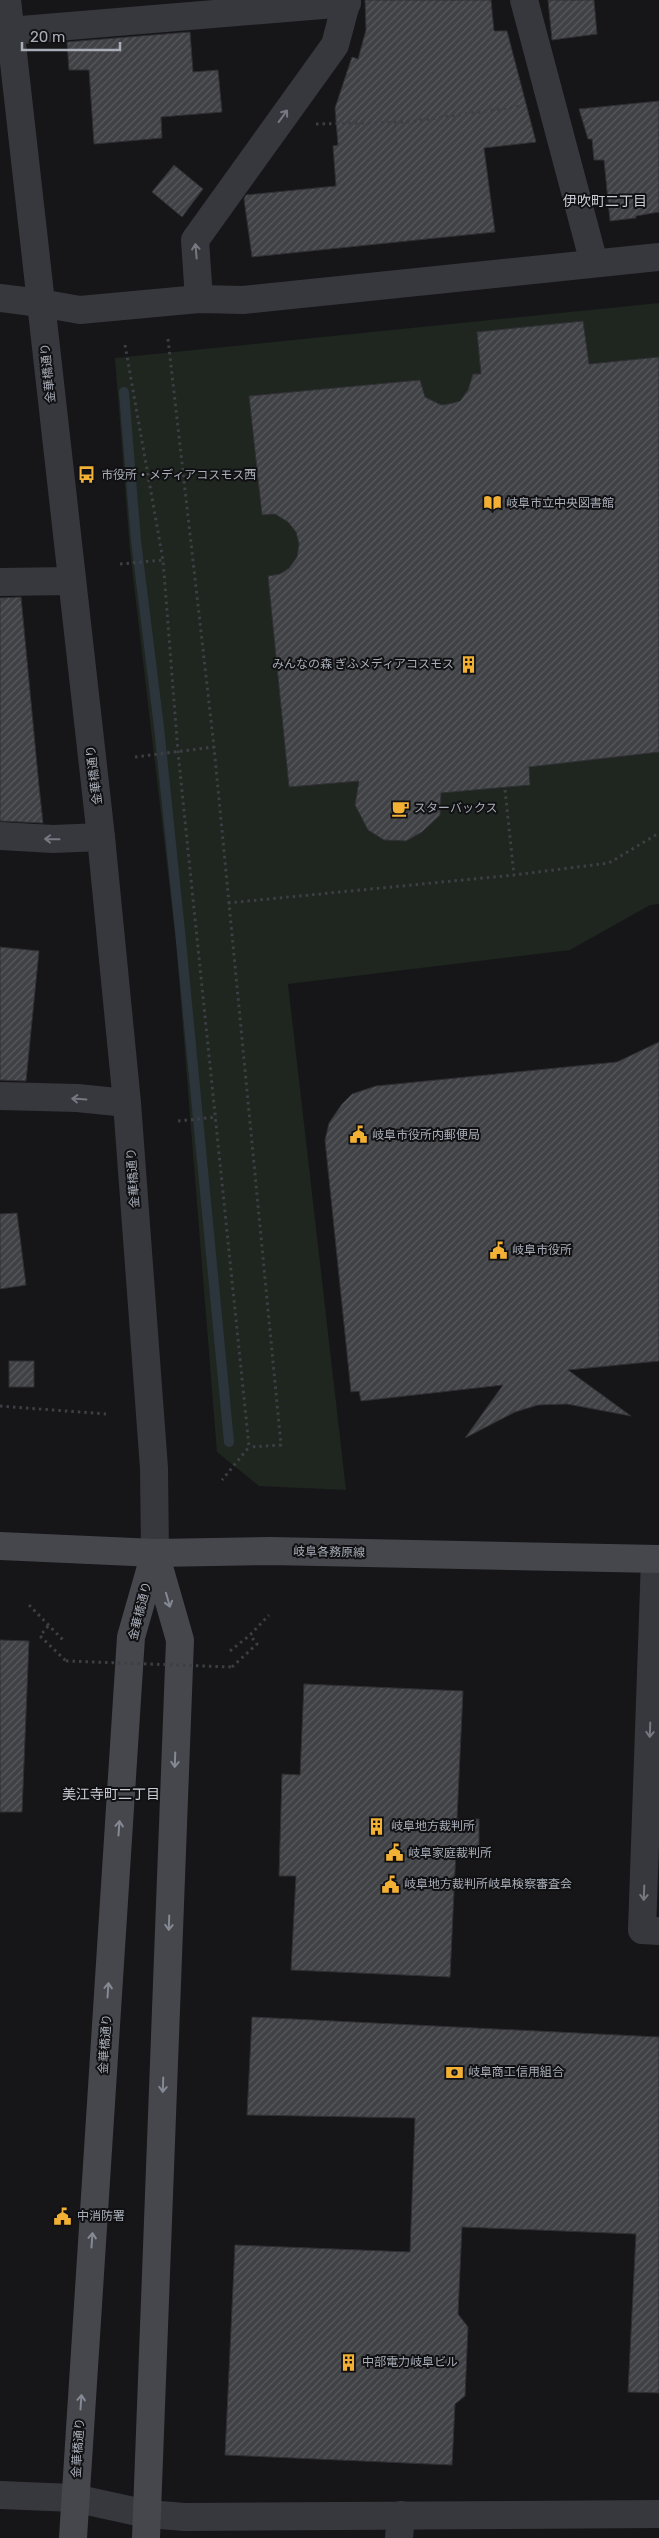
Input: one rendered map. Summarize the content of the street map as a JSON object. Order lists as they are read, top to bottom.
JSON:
{
  "streets": {
    "main road": ["金華橋通り", "岐阜各務原線"]
  },
  "crossings": [
    ["金華橋通り", "岐阜各務原線"]
  ],
  "districts": ["伊吹町二丁目", "美江寺町二丁目"],
  "places": {
    "bus stop": ["市役所・メディアコスモス西"],
    "library": ["岐阜市立中央図書館"],
    "building": ["みんなの森 ぎふメディアコスモス", "岐阜地方裁判所", "中部電力岐阜ビル"],
    "cafe": ["スターバックス"],
    "public building": [
      "岐阜市役所内郵便局",
      "岐阜市役所",
      "岐阜家庭裁判所",
      "岐阜地方裁判所岐阜検察審査会",
      "中消防署"
    ],
    "bank": ["岐阜商工信用組合"]
  },
  "scale_bar": "20 m"
}
